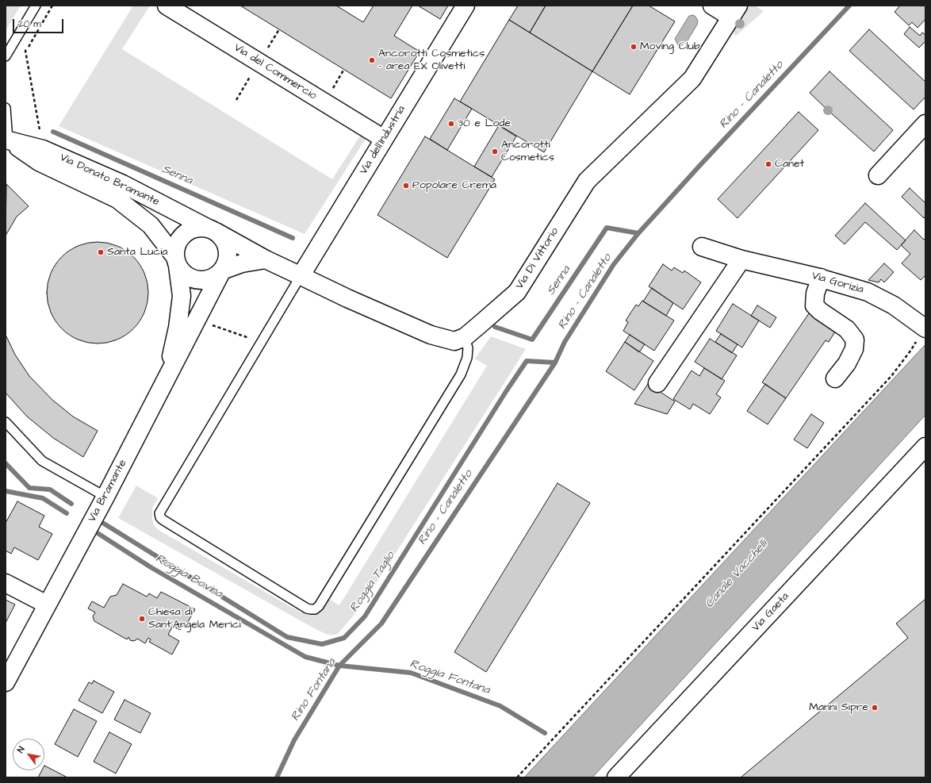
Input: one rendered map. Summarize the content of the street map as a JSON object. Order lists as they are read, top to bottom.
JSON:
{
  "streets": {
    "street": [
      "Via del Commercio",
      "Via dell'Industria",
      "Via Donato Bramante",
      "Via Di Vittorio",
      "Via Gorizia",
      "Via Bramante",
      "Via Gaeta"
    ]
  },
  "crossings": [
    ["Via del Commercio", "Via dell'Industria"],
    ["Via dell'Industria", "Via Di Vittorio"],
    ["Via Donato Bramante", "Via Di Vittorio"],
    ["Via Donato Bramante", "Via Bramante"],
    ["Via Di Vittorio", "Via Bramante"]
  ],
  "water": [
    "Rino - Canaletto",
    "Senna",
    "Canale Vacchelli",
    "Roggia Bovina",
    "Roggia Taglio",
    "Roggia Fontana",
    "Rino Fontana"
  ],
  "places": [
    "Moving Club",
    "Ancorotti Cosmetics - area EX Olivetti",
    "30 e Lode",
    "Ancorotti Cosmetics",
    "Canet",
    "Popolare Crema",
    "Santa Lucia",
    "Chiesa di Sant'Angela Merici",
    "Manni Sipre"
  ],
  "scale_bar": "20 m",
  "north": "top left"
}
